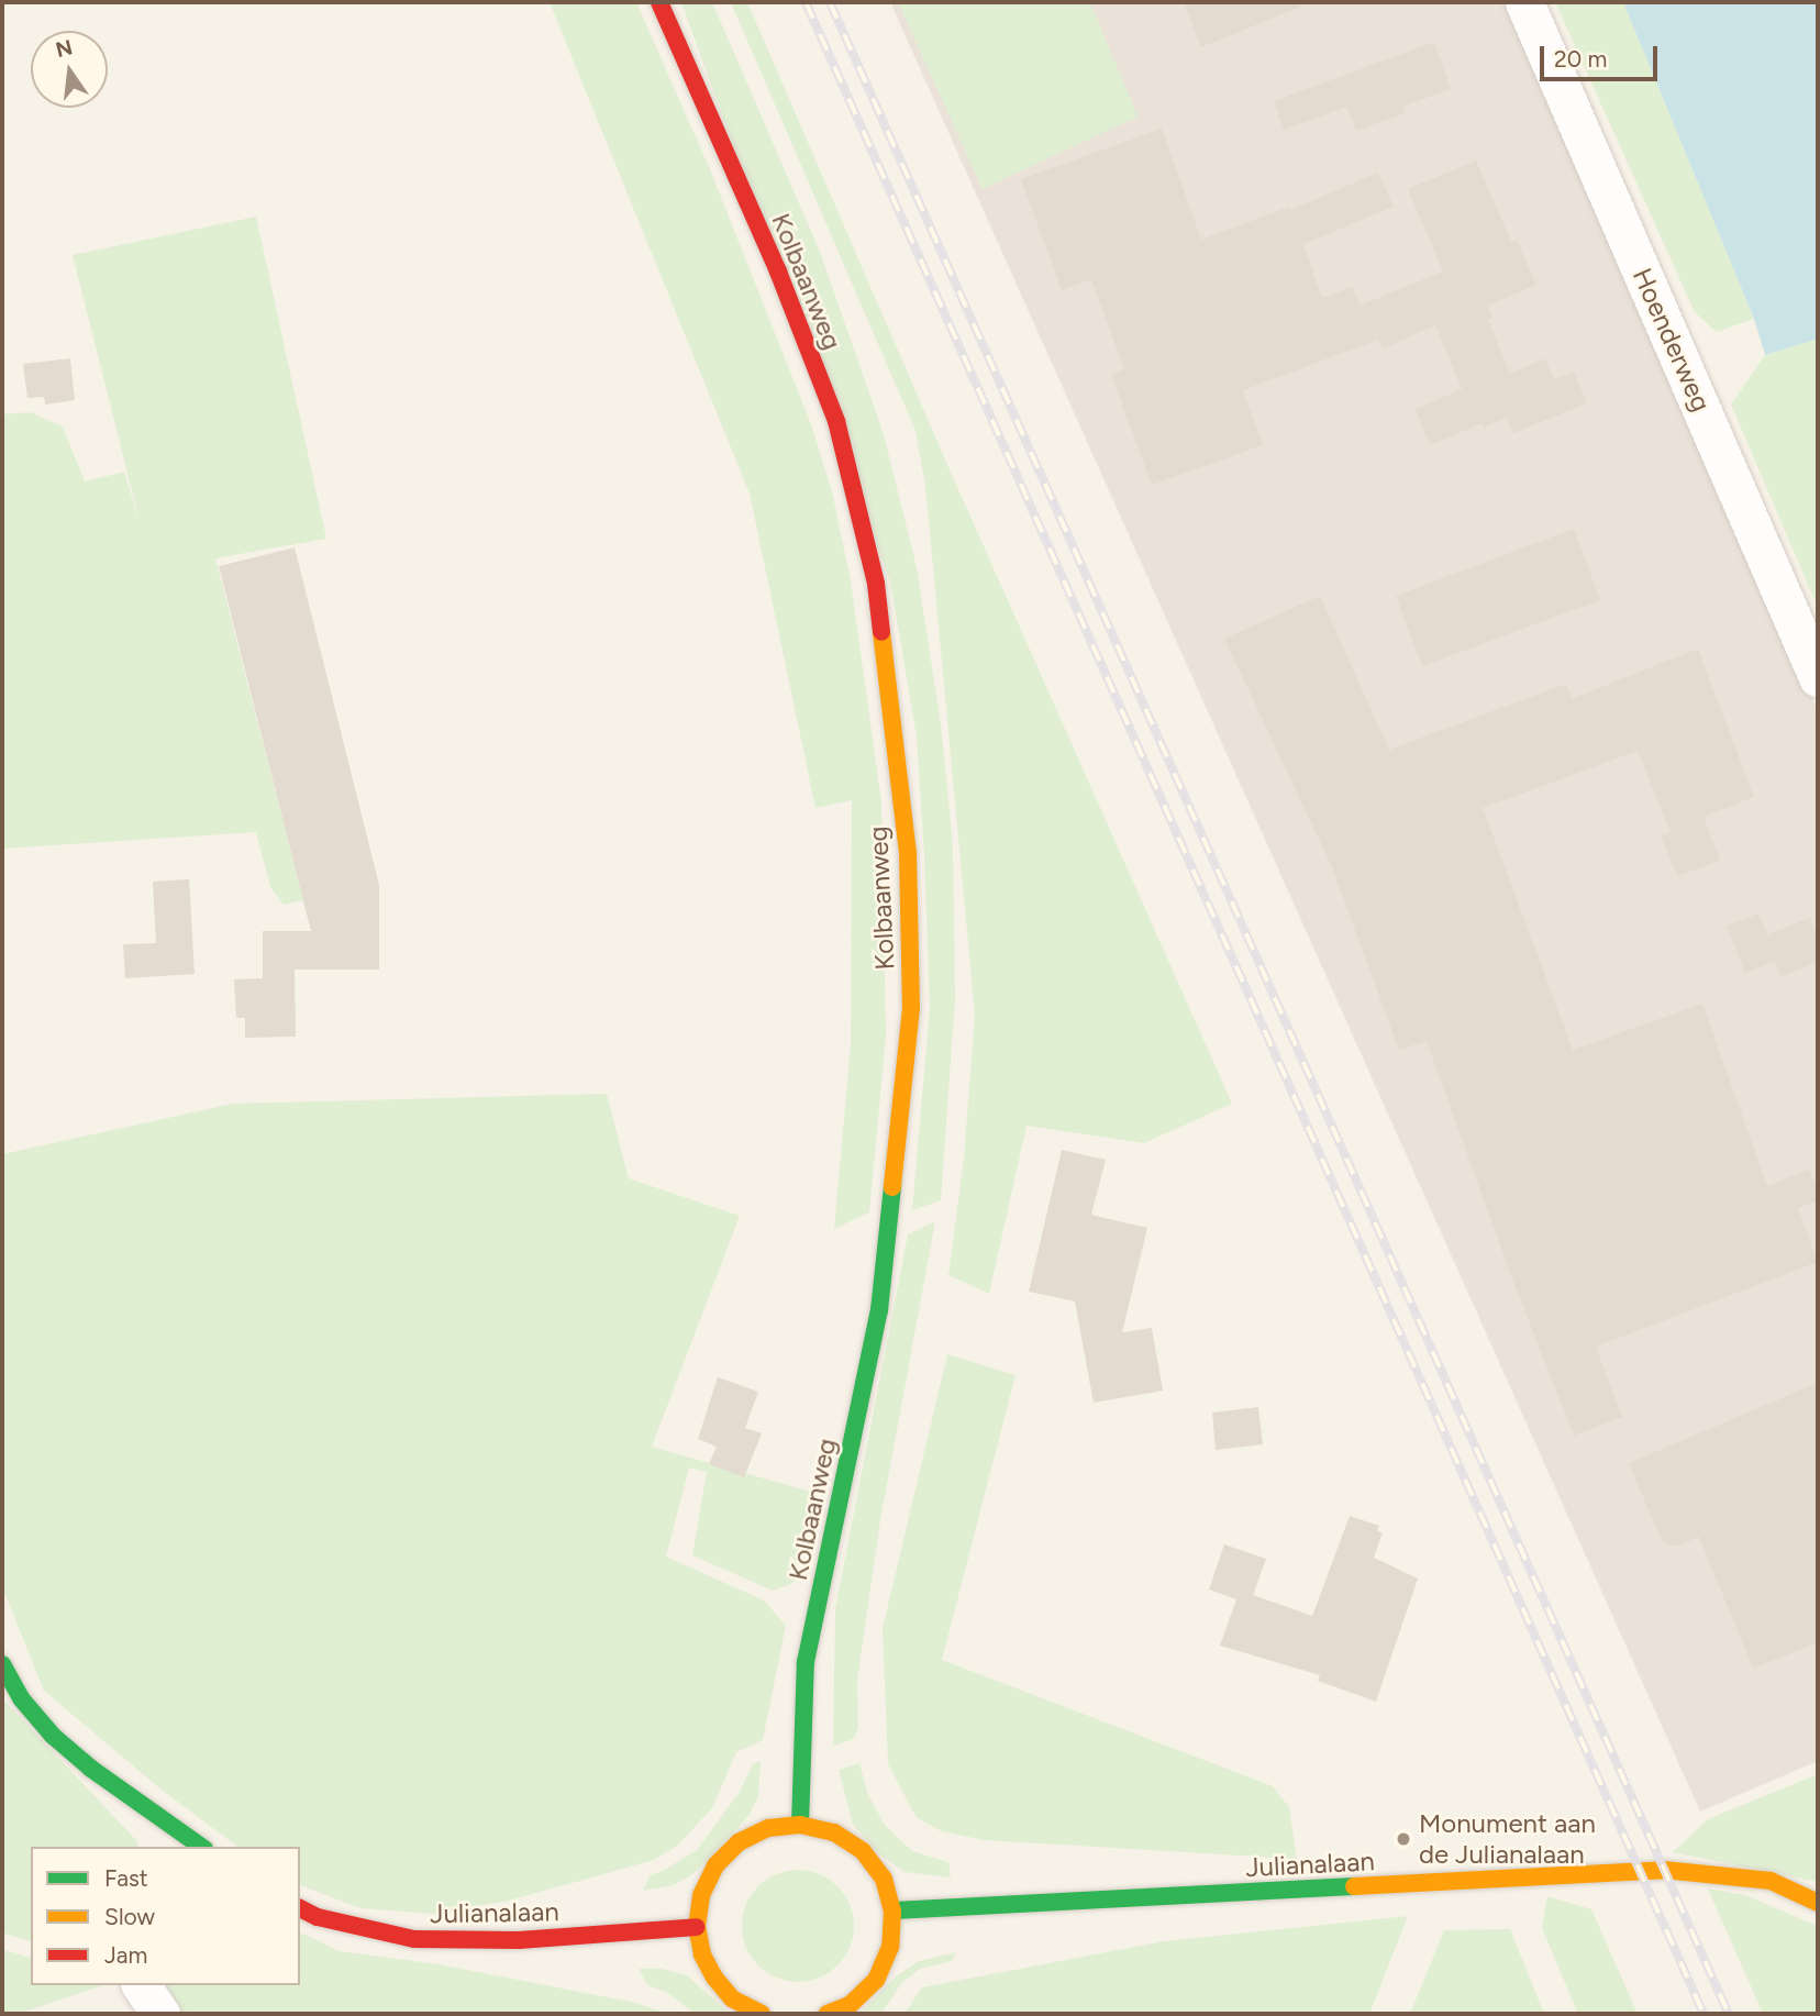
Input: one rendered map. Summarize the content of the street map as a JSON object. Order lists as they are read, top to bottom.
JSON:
{
  "streets": {
    "street": ["Kolbaanweg", "Hoenderweg", "Julianalaan"]
  },
  "places": ["Monument aan de Julianalaan"],
  "legend": ["Fast", "Slow", "Jam"],
  "scale_bar": "20 m",
  "north": "top"
}
